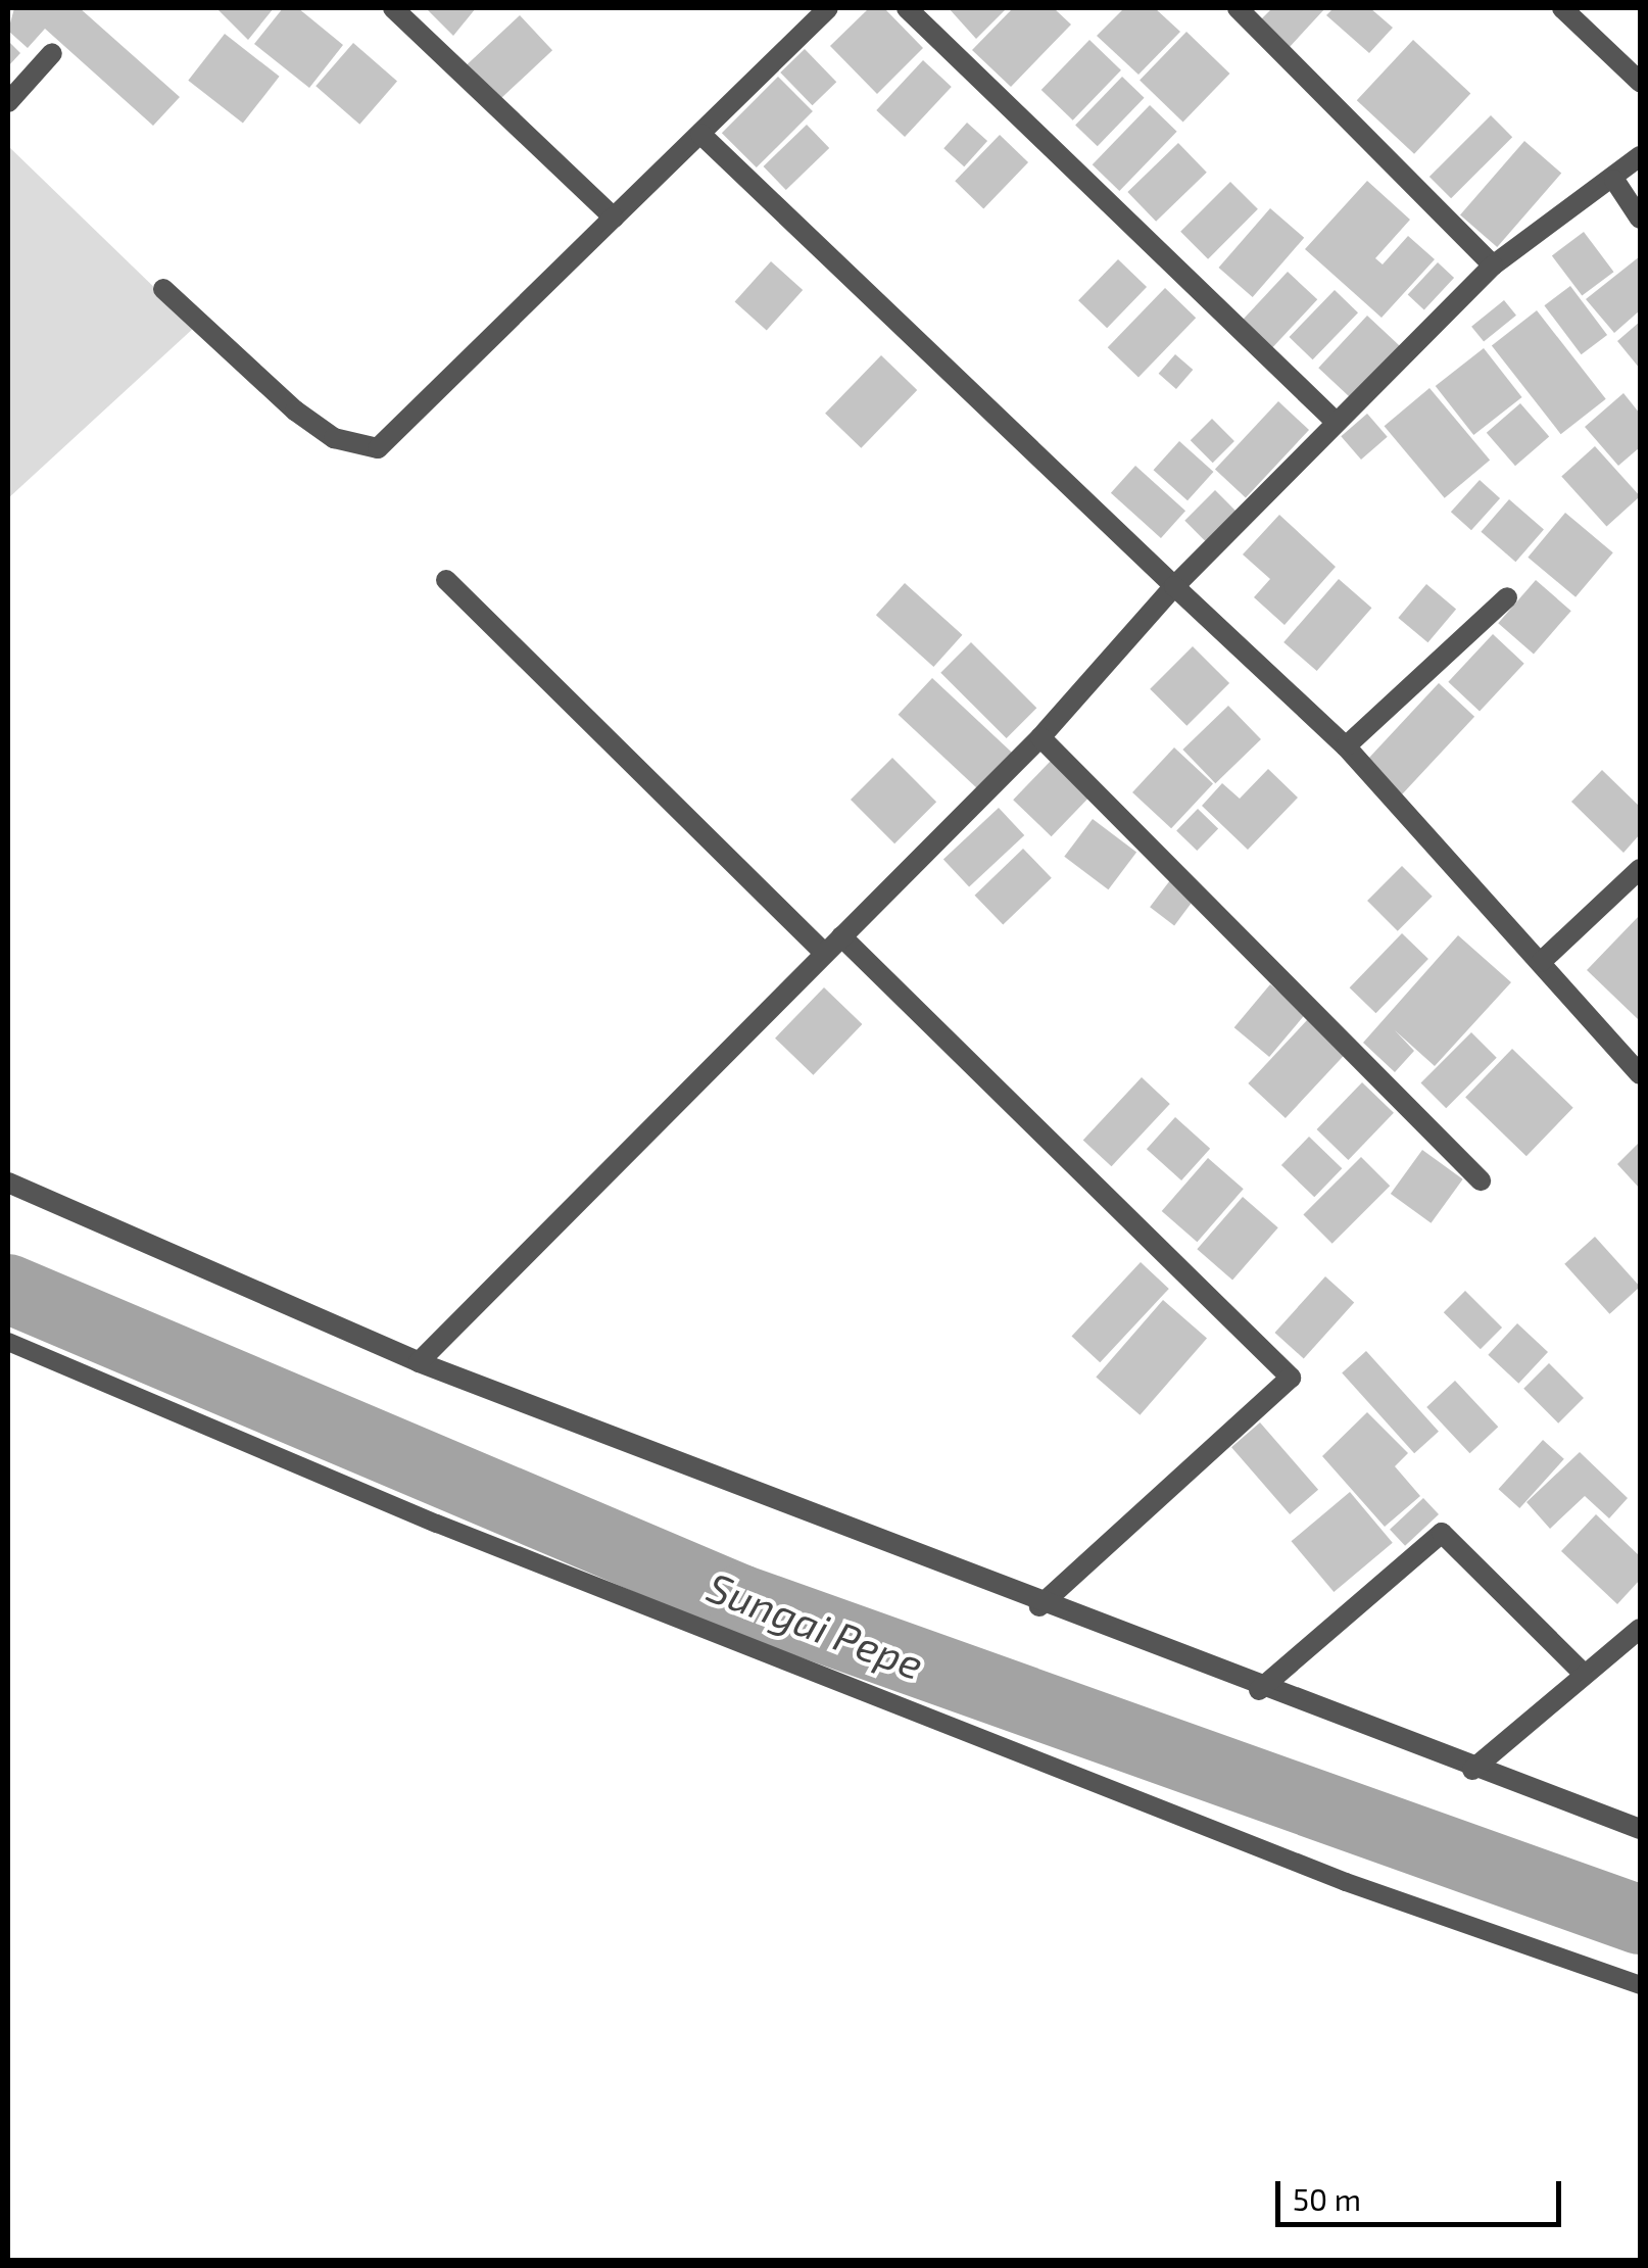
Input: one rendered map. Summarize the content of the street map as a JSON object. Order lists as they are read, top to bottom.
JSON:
{
  "water": ["Sungai Pepe"],
  "scale_bar": "50 m"
}
